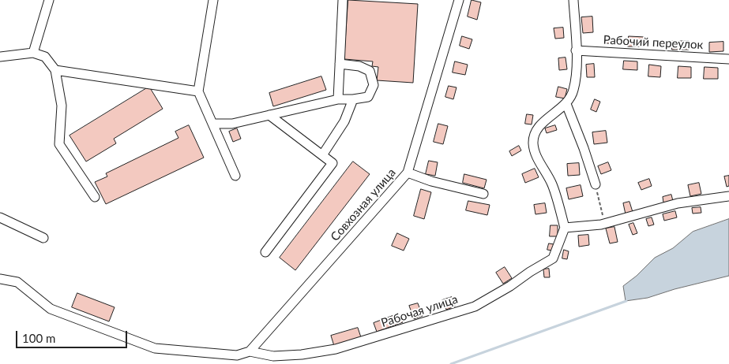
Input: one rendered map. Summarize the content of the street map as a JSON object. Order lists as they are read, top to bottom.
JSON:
{
  "streets": {
    "street": ["Рабочий переулок", "Совхозная улица", "Рабочая улица"]
  },
  "crossings": [
    ["Совхозная улица", "Рабочая улица"]
  ],
  "scale_bar": "100 m"
}
